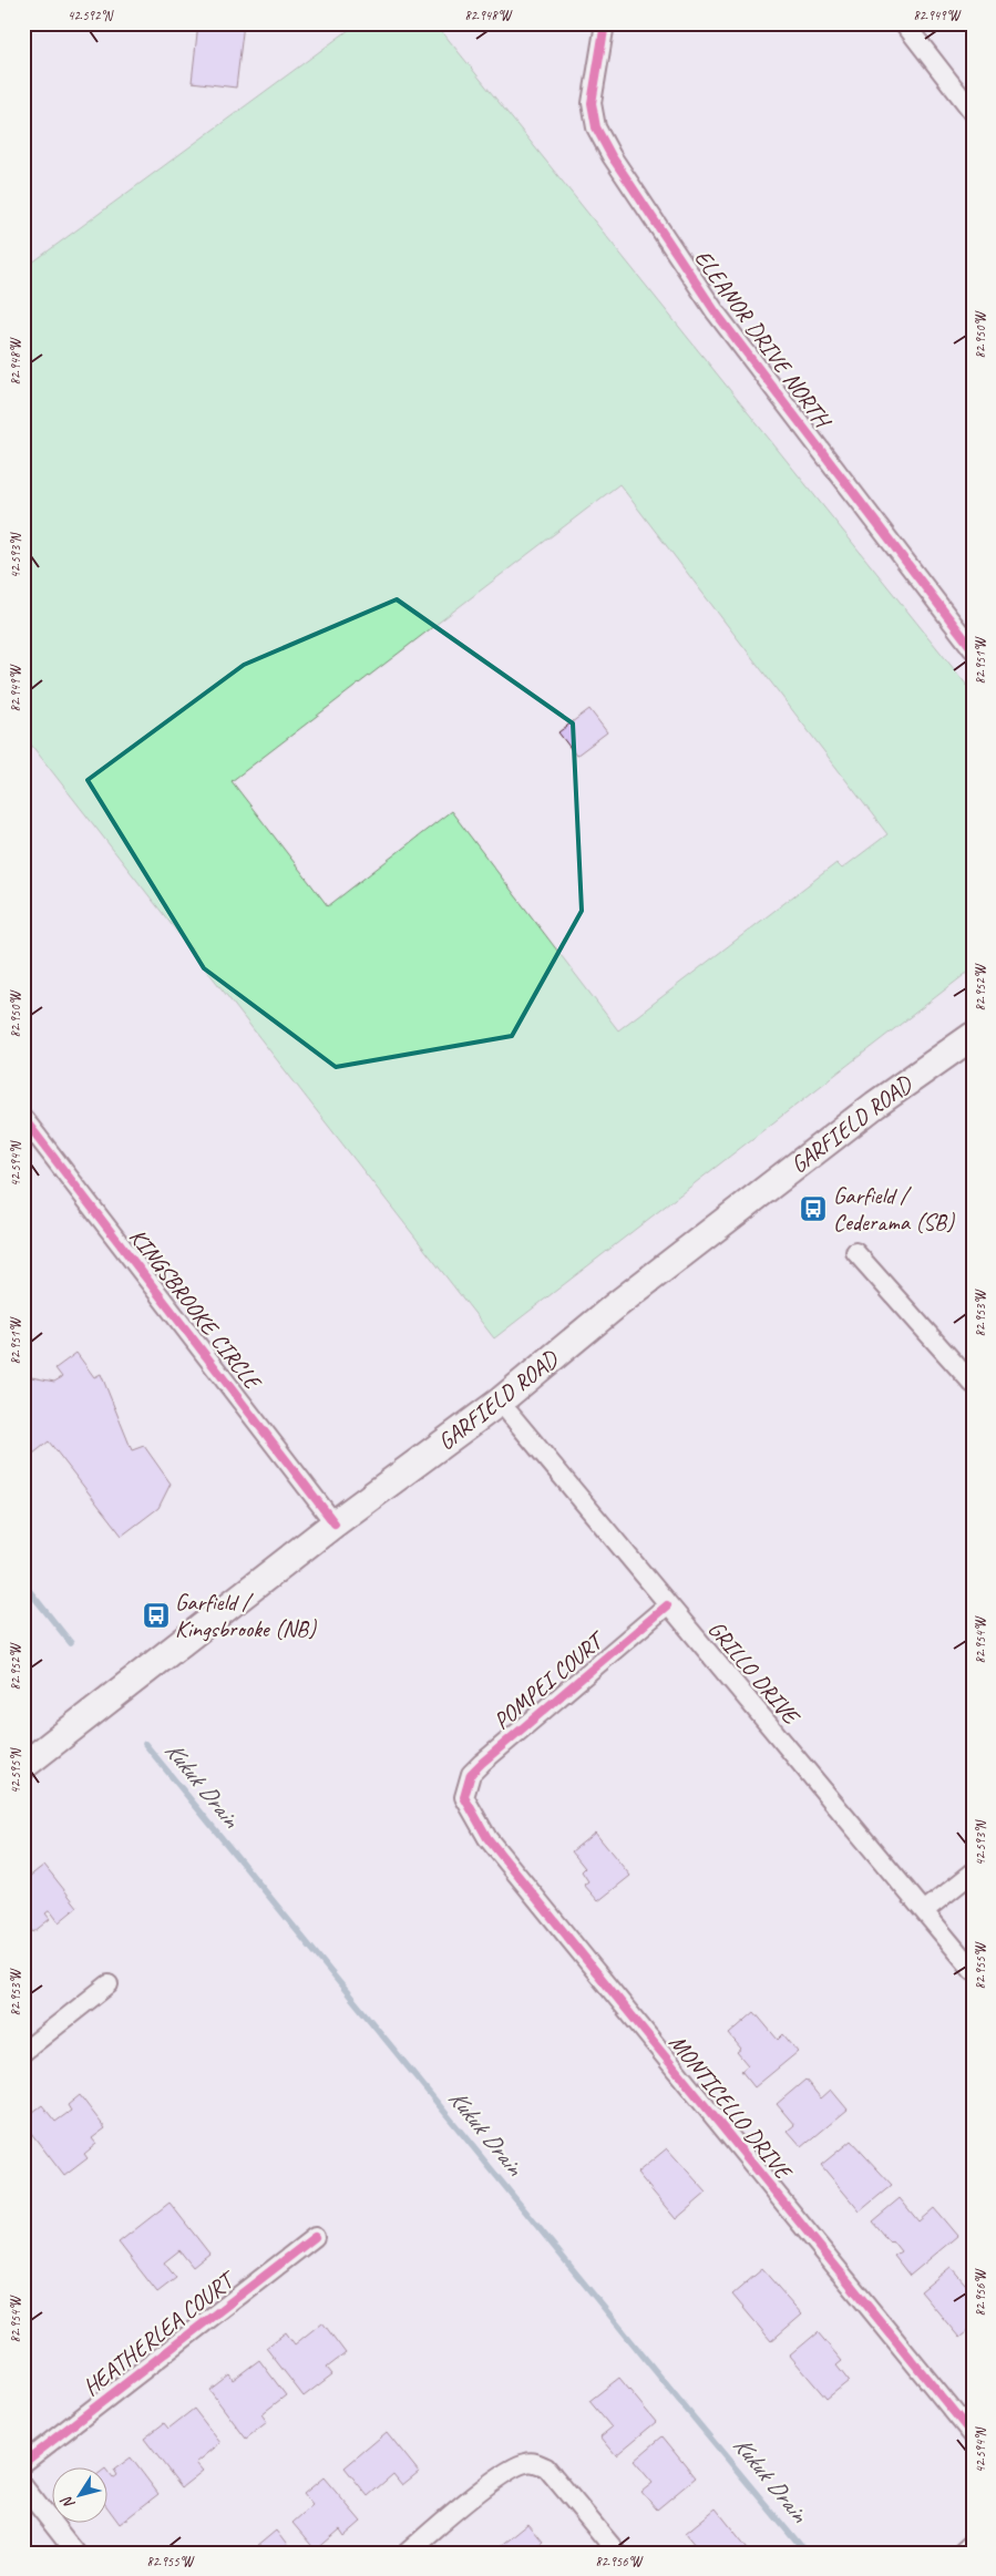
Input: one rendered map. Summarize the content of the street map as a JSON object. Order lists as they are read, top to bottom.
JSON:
{
  "streets": {
    "main road": ["GARFIELD ROAD"],
    "street": [
      "ELEANOR DRIVE NORTH",
      "KINGSBROOKE CIRCLE",
      "GRILLO DRIVE",
      "POMPEI COURT",
      "MONTICELLO DRIVE",
      "HEATHERLEA COURT"
    ]
  },
  "crossings": [
    ["GARFIELD ROAD", "KINGSBROOKE CIRCLE"],
    ["GARFIELD ROAD", "GRILLO DRIVE"],
    ["GRILLO DRIVE", "POMPEI COURT"],
    ["POMPEI COURT", "MONTICELLO DRIVE"]
  ],
  "water": ["Kukuk Drain"],
  "places": {
    "bus stop": ["Garfield / Cederama (SB)", "Garfield / Kingsbrooke (NB)"]
  },
  "north": "bottom left",
  "coordinates": [
    "42.592°N",
    "82.948°W",
    "82.949°W",
    "82.950°W",
    "42.593°N",
    "82.951°W",
    "82.952°W",
    "42.594°N",
    "82.953°W",
    "82.954°W",
    "42.595°N",
    "82.955°W",
    "82.956°W"
  ]
}
